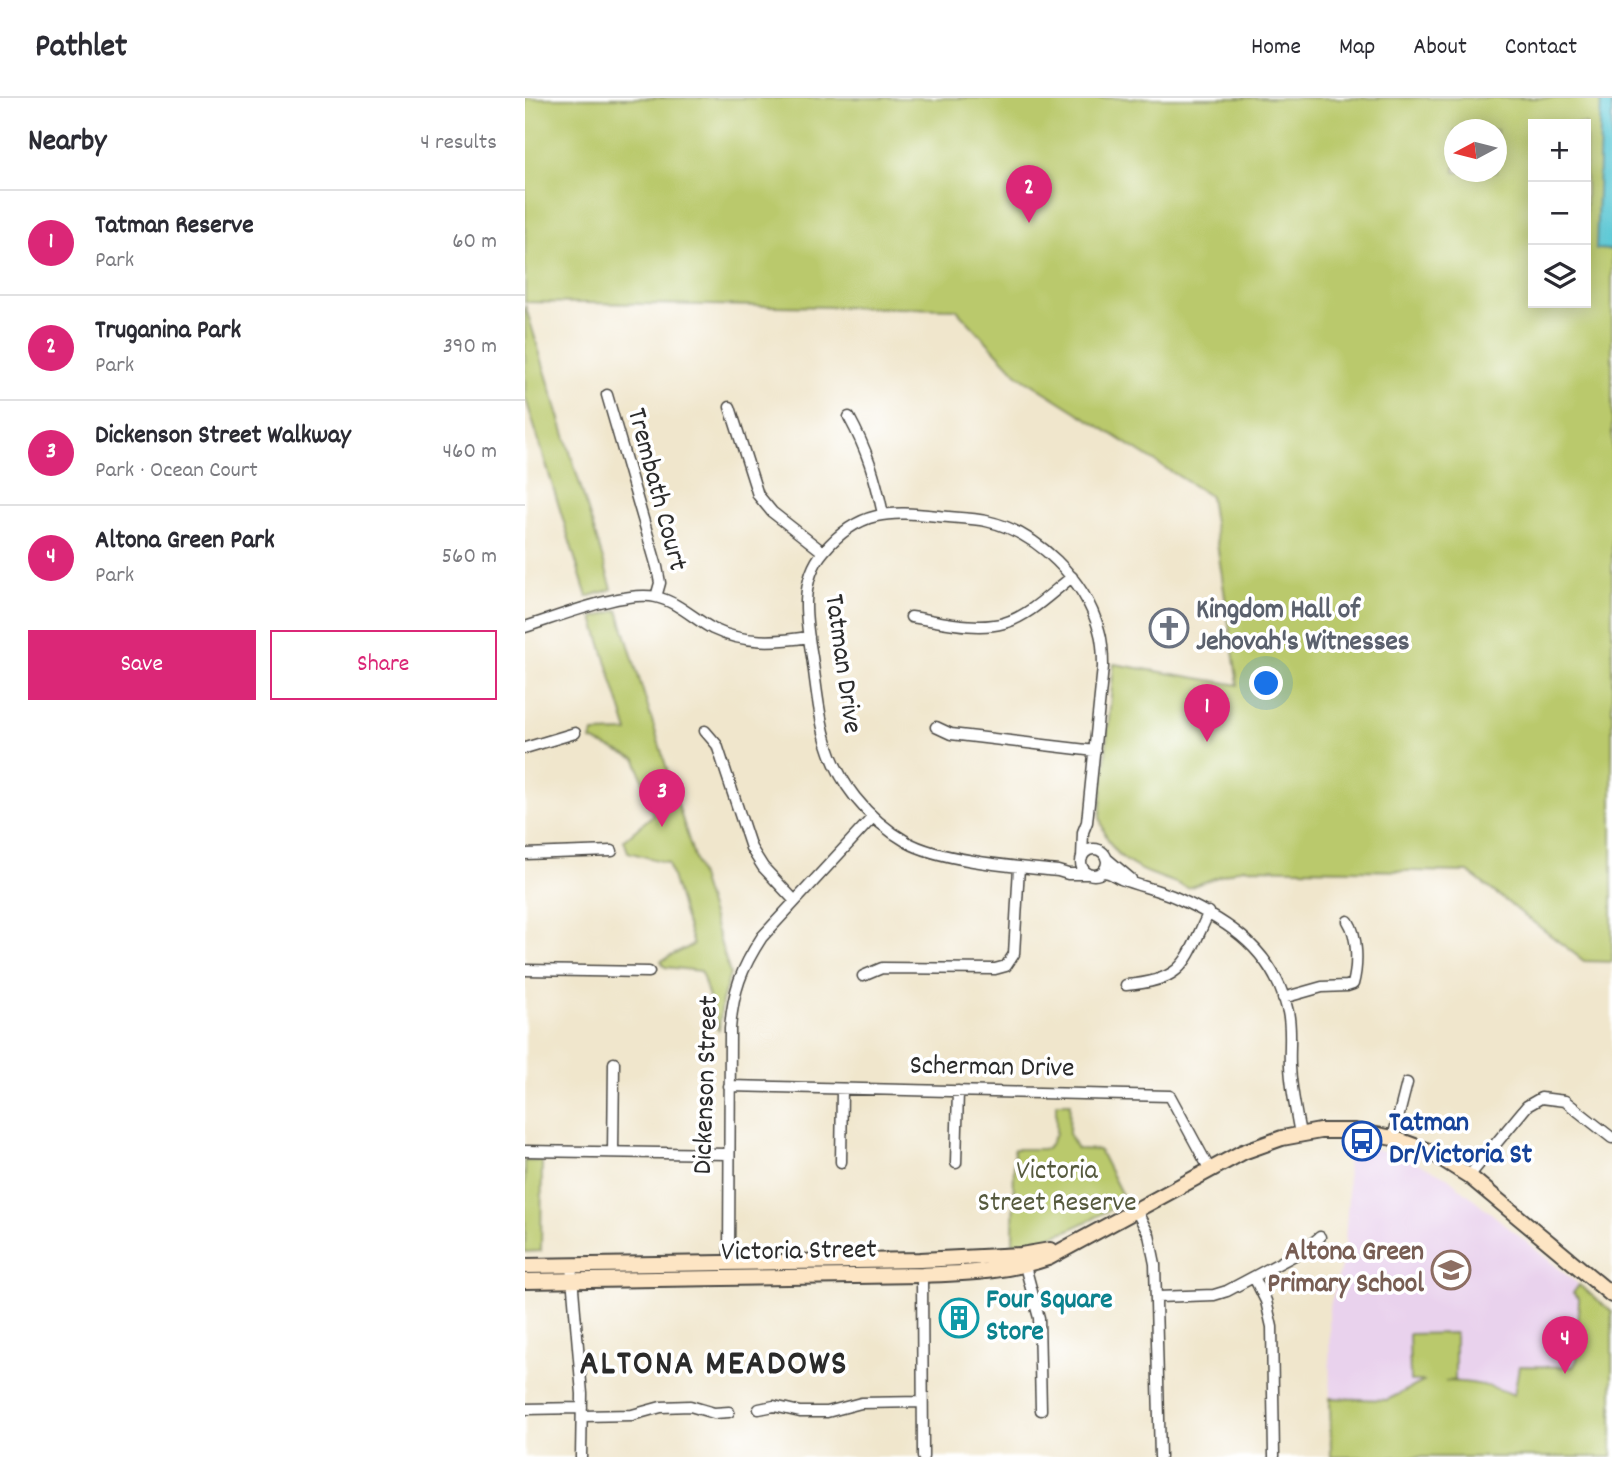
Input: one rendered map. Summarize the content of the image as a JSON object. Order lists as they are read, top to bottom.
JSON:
{
  "streets": {
    "street": [
      "Trembath Court",
      "Tatman Drive",
      "Scherman Drive",
      "Dickenson Street",
      "Victoria Street"
    ]
  },
  "crossings": [
    ["Tatman Drive", "Dickenson Street"],
    ["Scherman Drive", "Dickenson Street"],
    ["Scherman Drive", "Victoria Street"],
    ["Dickenson Street", "Victoria Street"]
  ],
  "districts": ["ALTONA MEADOWS"],
  "parks": ["Victoria Street Reserve"],
  "places": {
    "church": ["Kingdom Hall of Jehovah's Witnesses"],
    "bus stop": ["Tatman Dr/Victoria St"],
    "school or university": ["Altona Green Primary School"],
    "building": ["Four Square Store"]
  },
  "north": "left",
  "page": {
    "header": "Pathlet",
    "nav": [
      "Home",
      "Map",
      "About",
      "Contact"
    ],
    "heading": ["Nearby", "4 results"],
    "map_buttons": ["+", "−"],
    "pins": [
      "2",
      "1",
      "3",
      "4"
    ],
    "list": [
      {
        "mark": "1",
        "name": "Tatman Reserve",
        "note": "Park",
        "value": "60 m"
      },
      {
        "mark": "2",
        "name": "Truganina Park",
        "note": "Park",
        "value": "390 m"
      },
      {
        "mark": "3",
        "name": "Dickenson Street Walkway",
        "note": "Park · Ocean Court",
        "value": "460 m"
      },
      {
        "mark": "4",
        "name": "Altona Green Park",
        "note": "Park",
        "value": "560 m"
      }
    ],
    "buttons": ["Save", "Share"]
  }
}
